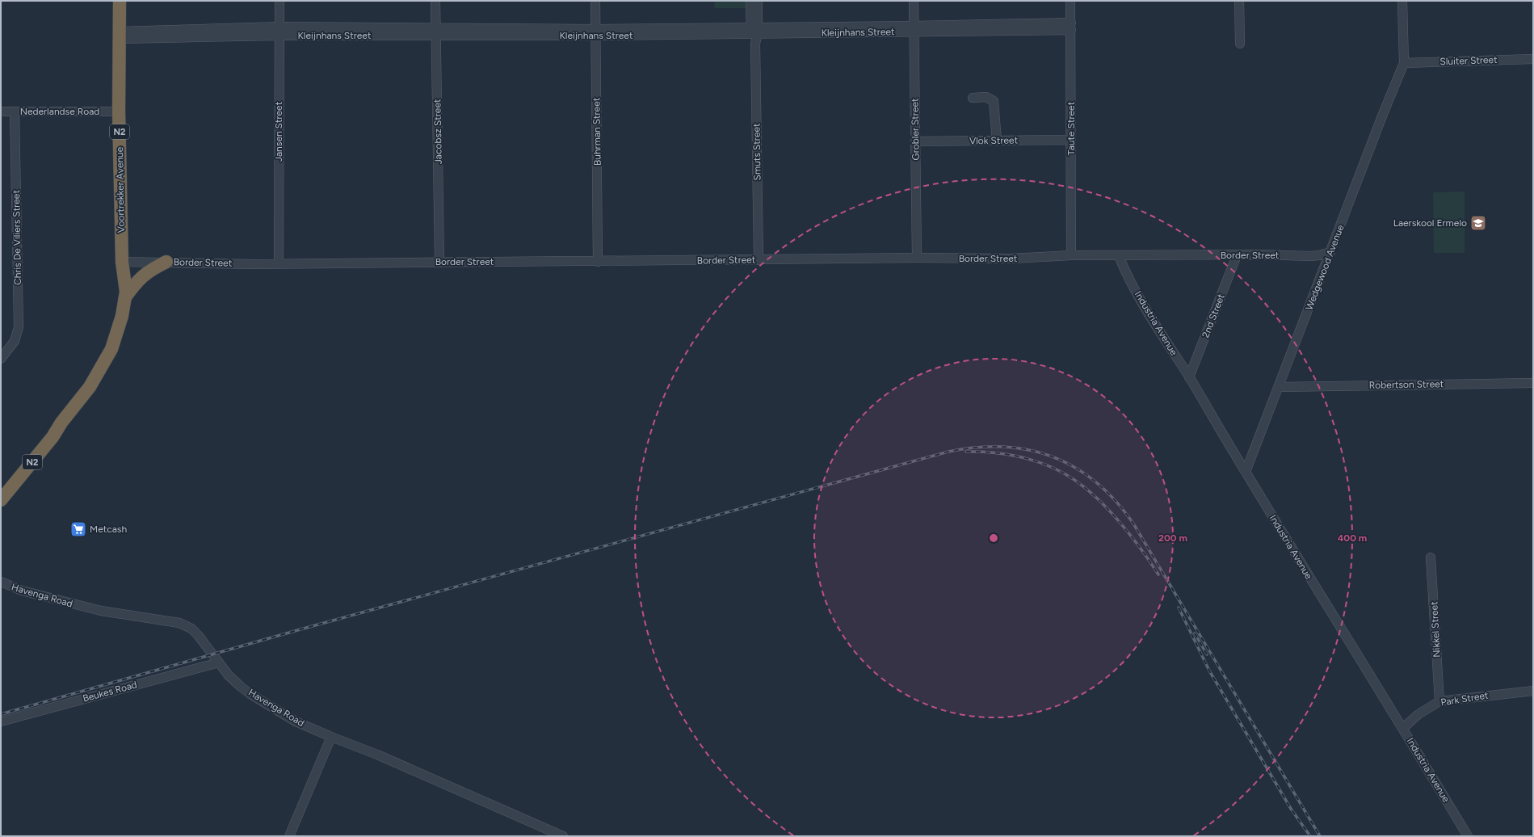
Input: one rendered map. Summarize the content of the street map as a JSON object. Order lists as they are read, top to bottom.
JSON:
{
  "streets": {
    "highway": ["N2", "Voortrekker Avenue"],
    "street": [
      "Kleijnhans Street",
      "Sluiter Street",
      "Nederlandse Road",
      "Taute Street",
      "Grobler Street",
      "Jansen Street",
      "Jacobsz Street",
      "Buhrman Street",
      "Vlok Street",
      "Smuts Street",
      "Chris De Viliers Street",
      "Border Street",
      "Wedgewood Avenue",
      "2nd Street",
      "Industria Avenue",
      "Robertson Street",
      "Havenga Road",
      "Nikkel Street",
      "Beukes Road",
      "Park Street"
    ]
  },
  "crossings": [
    ["Kleijnhans Street", "Taute Street"],
    ["Kleijnhans Street", "Grobler Street"],
    ["Kleijnhans Street", "Jansen Street"],
    ["Kleijnhans Street", "Jacobsz Street"],
    ["Kleijnhans Street", "Buhrman Street"],
    ["Kleijnhans Street", "Smuts Street"],
    ["Kleijnhans Street", "Voortrekker Avenue"],
    ["Sluiter Street", "Wedgewood Avenue"],
    ["Nederlandse Road", "Voortrekker Avenue"],
    ["Nederlandse Road", "Chris De Viliers Street"],
    ["Taute Street", "Vlok Street"],
    ["Taute Street", "Border Street"],
    ["Grobler Street", "Vlok Street"],
    ["Grobler Street", "Border Street"],
    ["N2", "Voortrekker Avenue"],
    ["N2", "Border Street"],
    ["Jansen Street", "Border Street"],
    ["Jacobsz Street", "Border Street"],
    ["Buhrman Street", "Border Street"],
    ["Smuts Street", "Border Street"],
    ["Voortrekker Avenue", "Border Street"],
    ["Border Street", "Wedgewood Avenue"],
    ["Border Street", "2nd Street"],
    ["Border Street", "Industria Avenue"],
    ["Wedgewood Avenue", "Industria Avenue"],
    ["Wedgewood Avenue", "Robertson Street"],
    ["2nd Street", "Industria Avenue"],
    ["Industria Avenue", "Park Street"],
    ["Havenga Road", "Beukes Road"],
    ["Nikkel Street", "Park Street"]
  ],
  "places": {
    "school or university": ["Laerskool Ermelo"],
    "supermarket": ["Metcash"]
  },
  "rings": ["200 m", "400 m"]
}
